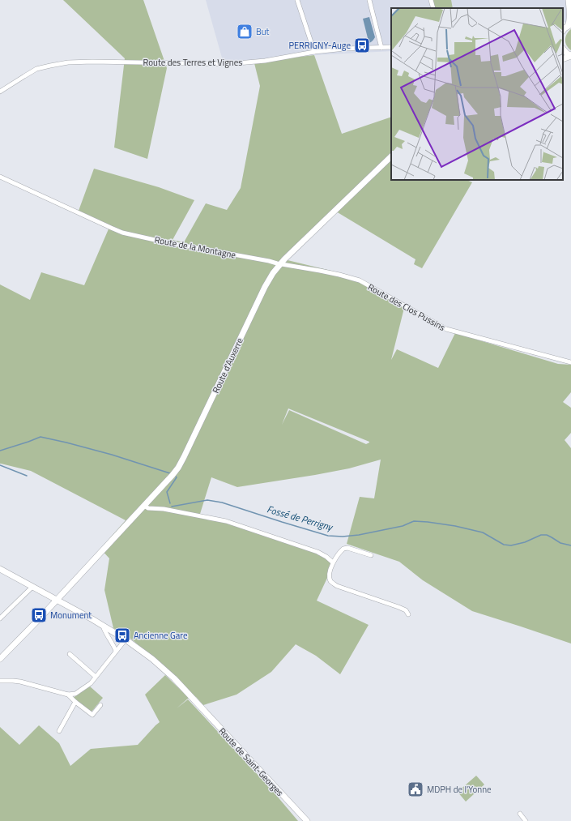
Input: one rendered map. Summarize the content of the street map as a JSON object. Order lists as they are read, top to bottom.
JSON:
{
  "streets": {
    "street": [
      "Route des Terres et Vignes",
      "Route de la Montagne",
      "Route des Clos Pussins",
      "Route d'Auxerre",
      "Route de Saint-Georges"
    ]
  },
  "crossings": [
    ["Route de la Montagne", "Route des Clos Pussins"],
    ["Route de la Montagne", "Route d'Auxerre"],
    ["Route des Clos Pussins", "Route d'Auxerre"],
    ["Route d'Auxerre", "Route de Saint-Georges"]
  ],
  "water": ["Fossé de Perrigny"],
  "places": {
    "shop": ["But"],
    "bus stop": ["PERRIGNY-Auge", "Monument", "Ancienne Gare"],
    "public building": ["MDPH de l'Yonne"]
  }
}
